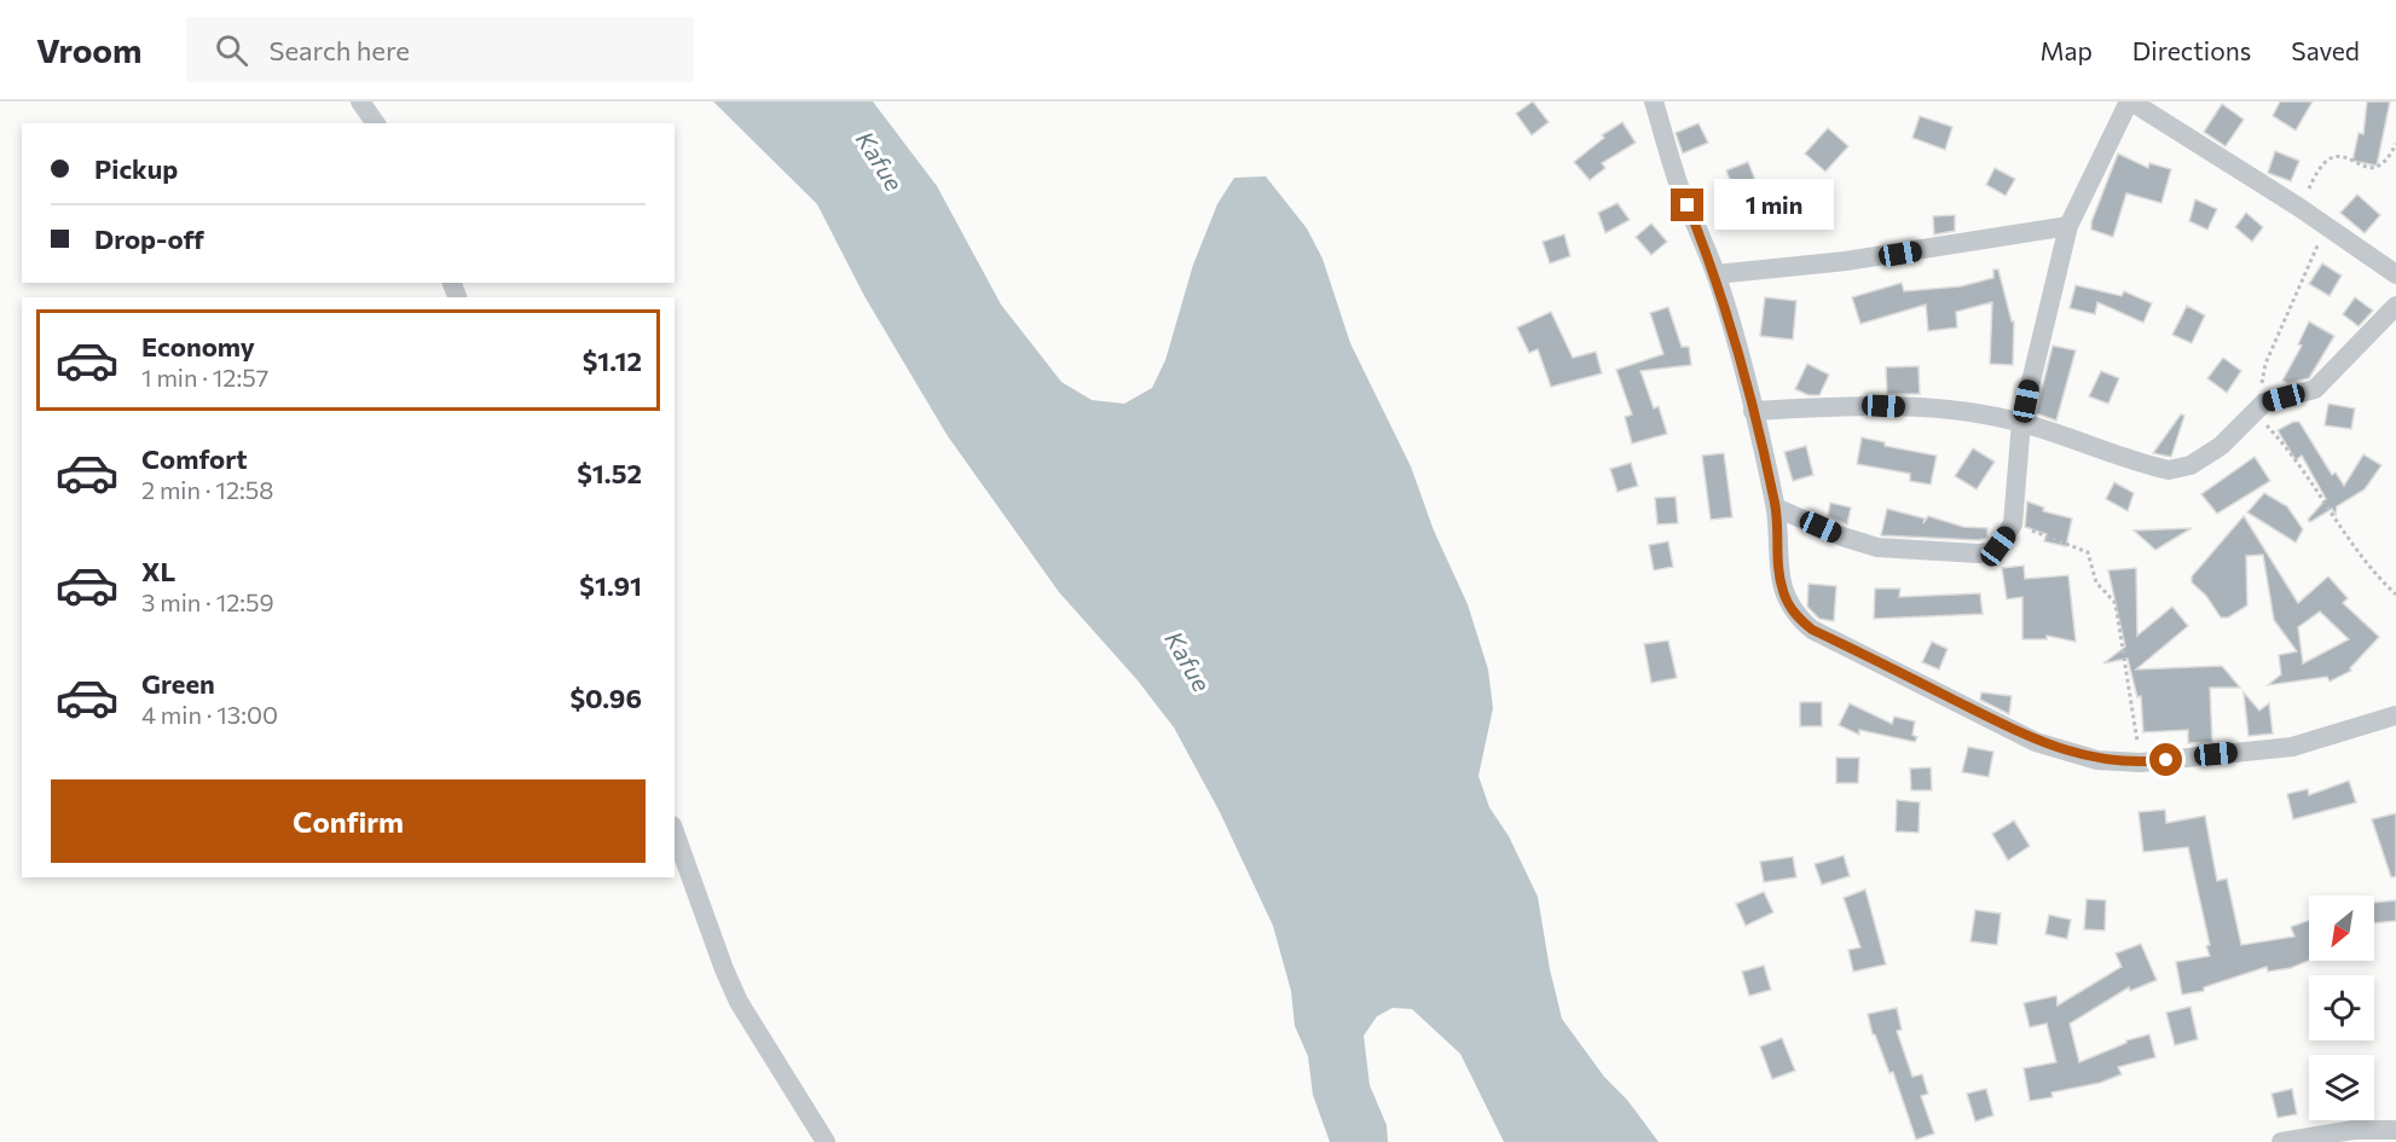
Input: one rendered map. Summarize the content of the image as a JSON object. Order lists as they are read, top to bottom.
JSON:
{
  "water": ["Kafue"],
  "north": "bottom left",
  "page": {
    "header": "Vroom",
    "search": "Search here",
    "nav": ["Map", "Directions", "Saved"],
    "banner": ["Pickup", "Drop-off"],
    "bubble": "1 min",
    "list": [
      {
        "name": "Economy",
        "note": "1 min · 12:57",
        "value": "$1.12"
      },
      {
        "name": "Comfort",
        "note": "2 min · 12:58",
        "value": "$1.52"
      },
      {
        "name": "XL",
        "note": "3 min · 12:59",
        "value": "$1.91"
      },
      {
        "name": "Green",
        "note": "4 min · 13:00",
        "value": "$0.96"
      }
    ],
    "buttons": "Confirm"
  }
}
